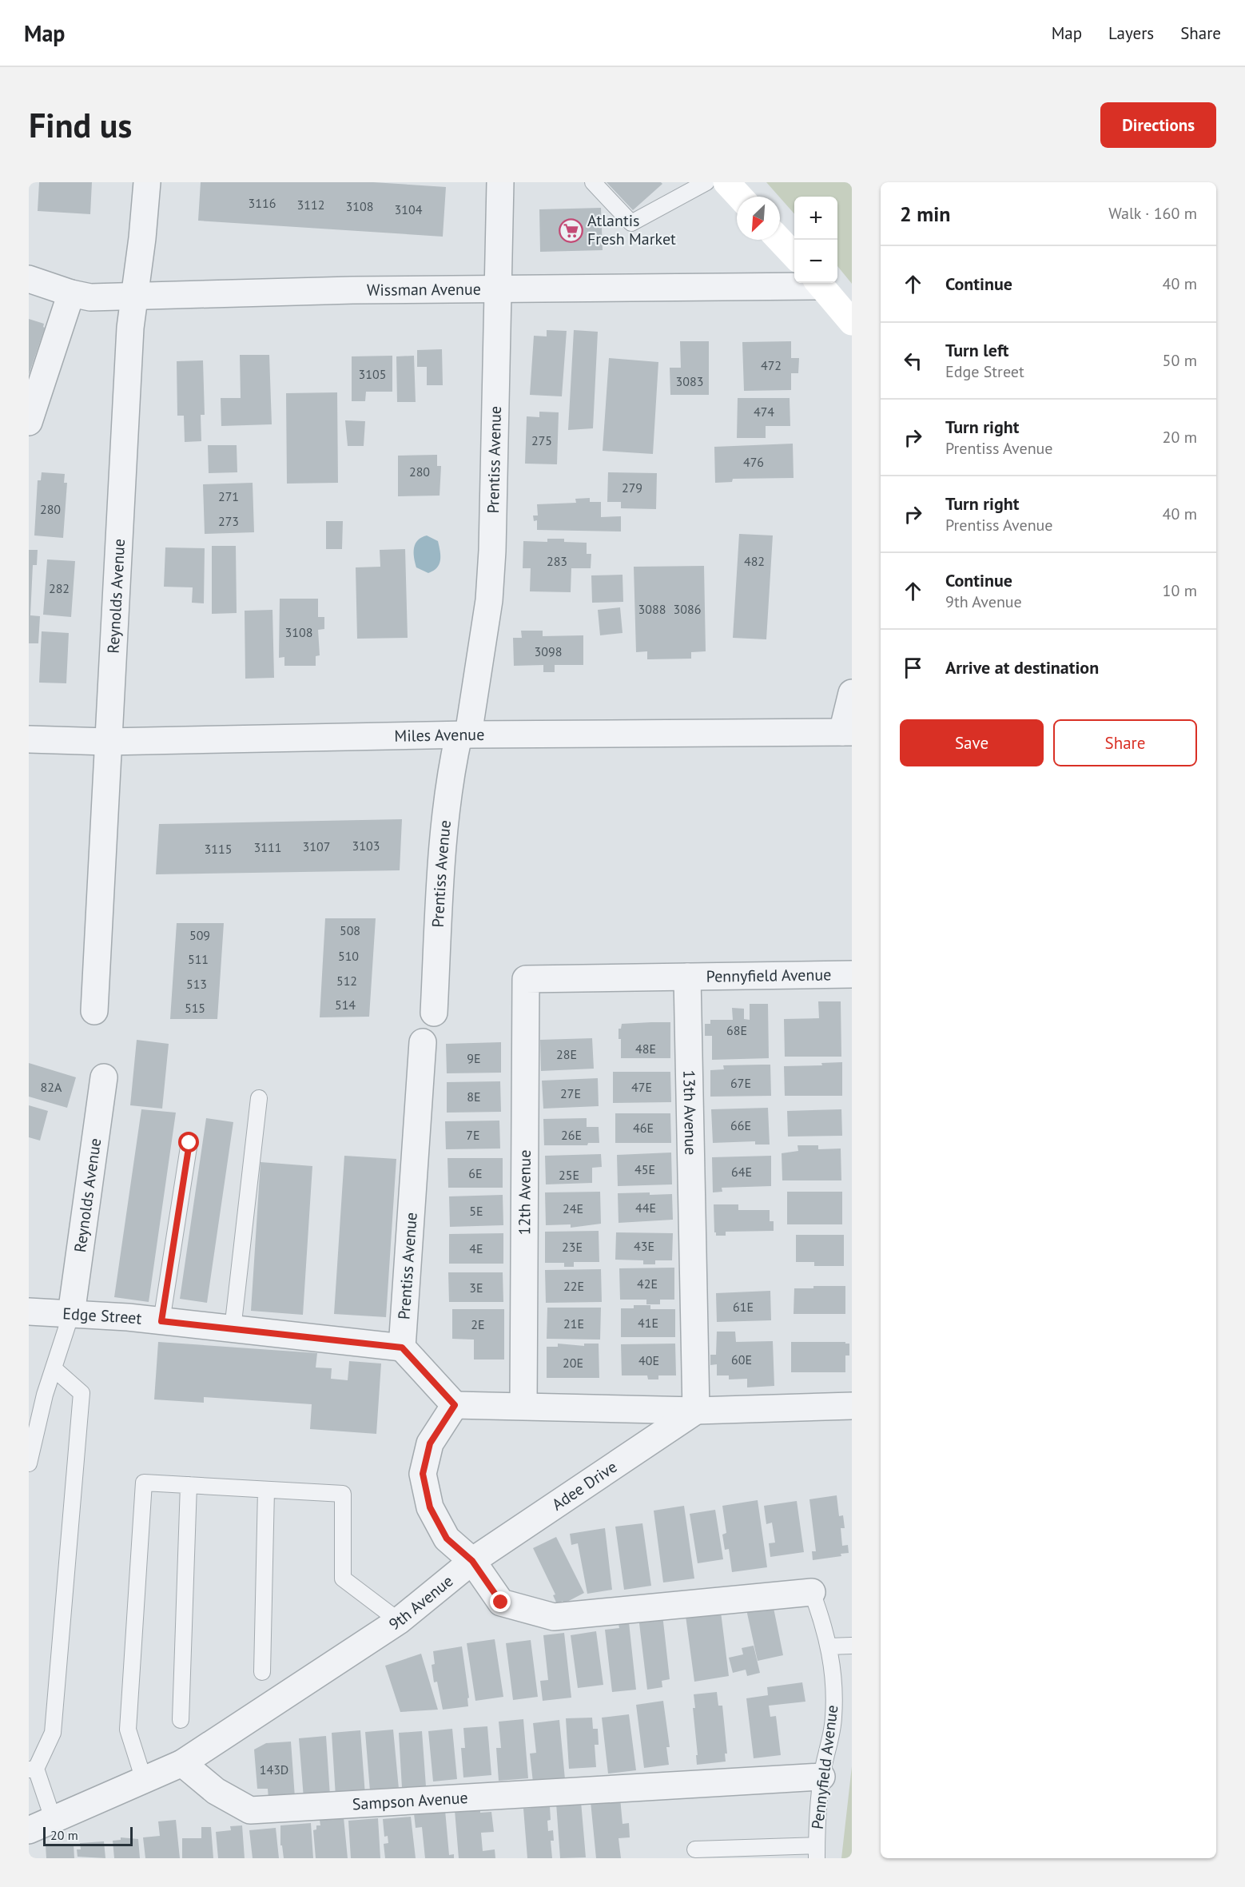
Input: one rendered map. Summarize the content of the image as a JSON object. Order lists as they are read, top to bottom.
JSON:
{
  "streets": {
    "street": [
      "Wissman Avenue",
      "Prentiss Avenue",
      "Reynolds Avenue",
      "Miles Avenue",
      "Pennyfield Avenue",
      "13th Avenue",
      "12th Avenue",
      "Edge Street",
      "Adee Drive",
      "9th Avenue",
      "Sampson Avenue"
    ]
  },
  "crossings": [
    ["Wissman Avenue", "Prentiss Avenue"],
    ["Wissman Avenue", "Reynolds Avenue"],
    ["Prentiss Avenue", "Miles Avenue"],
    ["Prentiss Avenue", "Edge Street"],
    ["Reynolds Avenue", "Miles Avenue"],
    ["Reynolds Avenue", "Edge Street"],
    ["Pennyfield Avenue", "13th Avenue"],
    ["Pennyfield Avenue", "12th Avenue"],
    ["Pennyfield Avenue", "Sampson Avenue"],
    ["13th Avenue", "12th Avenue"],
    ["13th Avenue", "Adee Drive"],
    ["Adee Drive", "9th Avenue"],
    ["9th Avenue", "Sampson Avenue"]
  ],
  "places": {
    "supermarket": ["Atlantis Fresh Market"]
  },
  "house_numbers": [
    "3116",
    "3112",
    "3108",
    "3104",
    "472",
    "3105",
    "3083",
    "474",
    "275",
    "476",
    "280",
    "279",
    "271",
    "280",
    "273",
    "283",
    "482",
    "282",
    "3088",
    "3086",
    "3108",
    "3098",
    "3103",
    "3107",
    "3111",
    "3115",
    "508",
    "509",
    "510",
    "511",
    "512",
    "513",
    "514",
    "515",
    "68E",
    "48E",
    "28E",
    "9E",
    "67E",
    "82A",
    "47E",
    "27E",
    "8E",
    "66E",
    "46E",
    "7E",
    "26E",
    "45E",
    "64E",
    "6E",
    "25E",
    "44E",
    "24E",
    "5E",
    "43E",
    "23E",
    "4E",
    "42E",
    "22E",
    "3E",
    "61E",
    "41E",
    "21E",
    "2E",
    "60E",
    "40E",
    "20E",
    "143D"
  ],
  "scale_bar": "20 m",
  "north": "bottom left",
  "page": {
    "header": "Map",
    "nav": ["Map", "Layers", "Share"],
    "buttons": [
      "Directions",
      ["Save", "Share"]
    ],
    "title": "Find us",
    "heading": ["2 min", "Walk · 160 m"],
    "map_buttons": ["+", "−"],
    "list": [
      ["Continue", "40 m"],
      ["Turn left", "Edge Street", "50 m"],
      ["Turn right", "Prentiss Avenue", "20 m"],
      ["Turn right", "Prentiss Avenue", "40 m"],
      ["Continue", "9th Avenue", "10 m"],
      "Arrive at destination"
    ],
    "scale": "20 m"
  }
}
